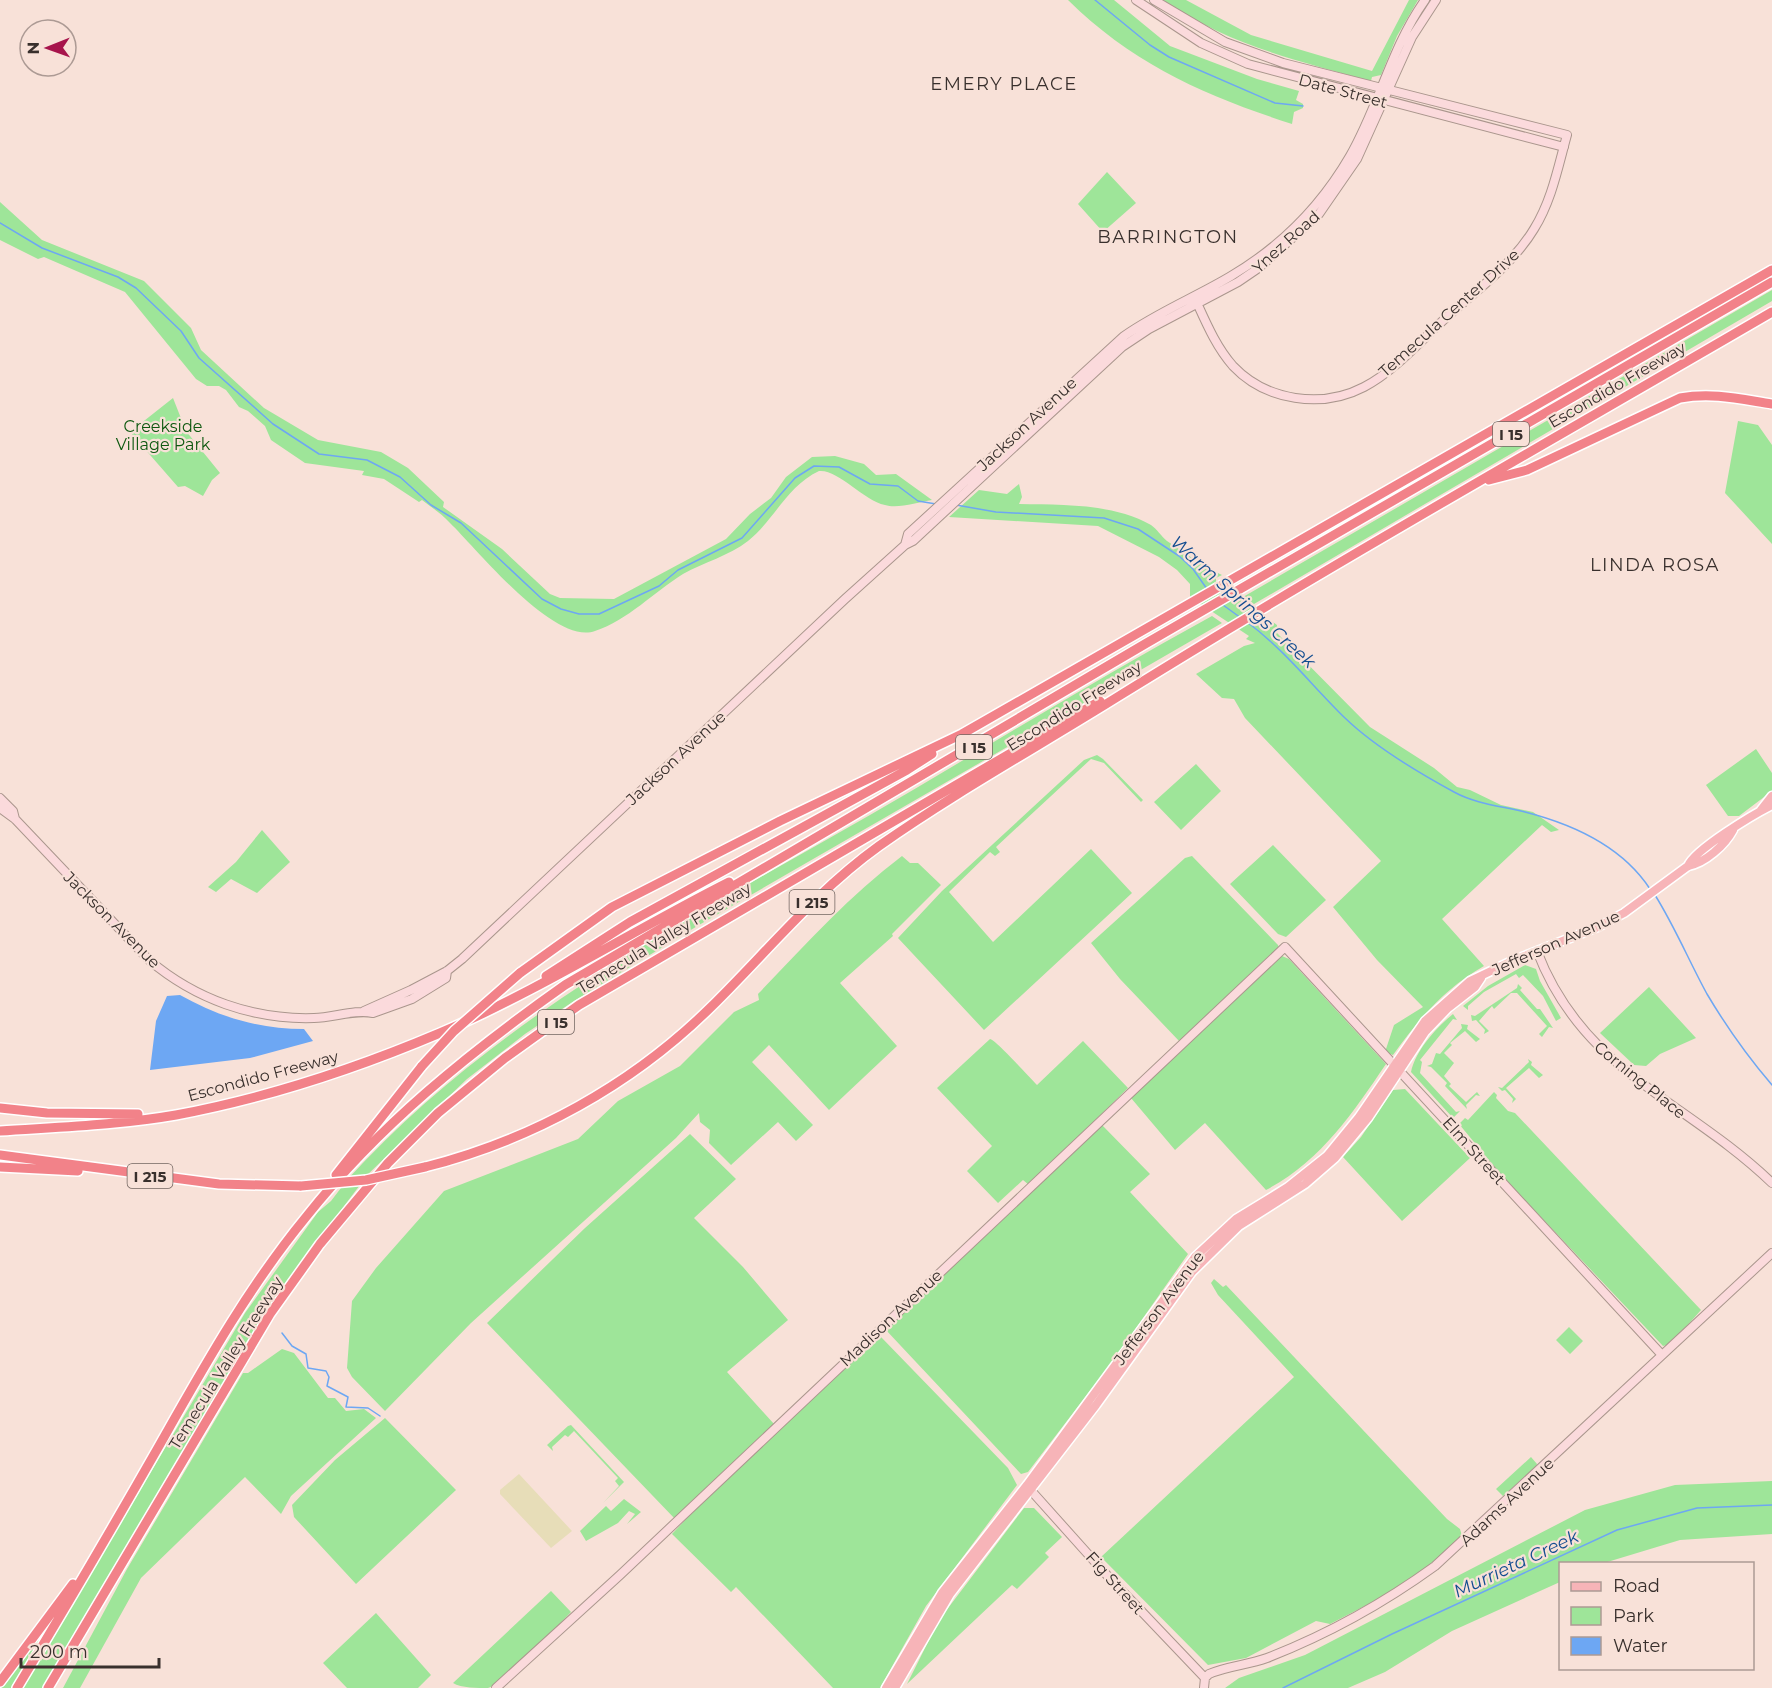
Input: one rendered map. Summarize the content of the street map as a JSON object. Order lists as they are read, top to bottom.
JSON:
{
  "streets": {
    "highway": [
      "Escondido Freeway",
      "I 15",
      "I 215",
      "Temecula Valley Freeway"
    ],
    "main road": [
      "Date Street",
      "Ynez Road",
      "Temecula Center Drive",
      "Jackson Avenue",
      "Jefferson Avenue",
      "Corning Place",
      "Elm Street",
      "Madison Avenue",
      "Adams Avenue",
      "Fig Street"
    ]
  },
  "crossings": [
    ["Date Street", "Ynez Road"],
    ["Date Street", "Temecula Center Drive"],
    ["Ynez Road", "Temecula Center Drive"],
    ["Ynez Road", "Jackson Avenue"],
    ["Escondido Freeway", "Temecula Valley Freeway"],
    ["Jefferson Avenue", "Corning Place"],
    ["Jefferson Avenue", "Elm Street"],
    ["Jefferson Avenue", "Fig Street"],
    ["Elm Street", "Madison Avenue"],
    ["Elm Street", "Adams Avenue"],
    ["Adams Avenue", "Fig Street"]
  ],
  "districts": ["EMERY PLACE", "BARRINGTON", "LINDA ROSA"],
  "water": ["Warm Springs Creek", "Murrieta Creek"],
  "parks": ["Creekside Village Park"],
  "legend": ["Road", "Park", "Water"],
  "scale_bar": "200 m",
  "north": "left"
}
